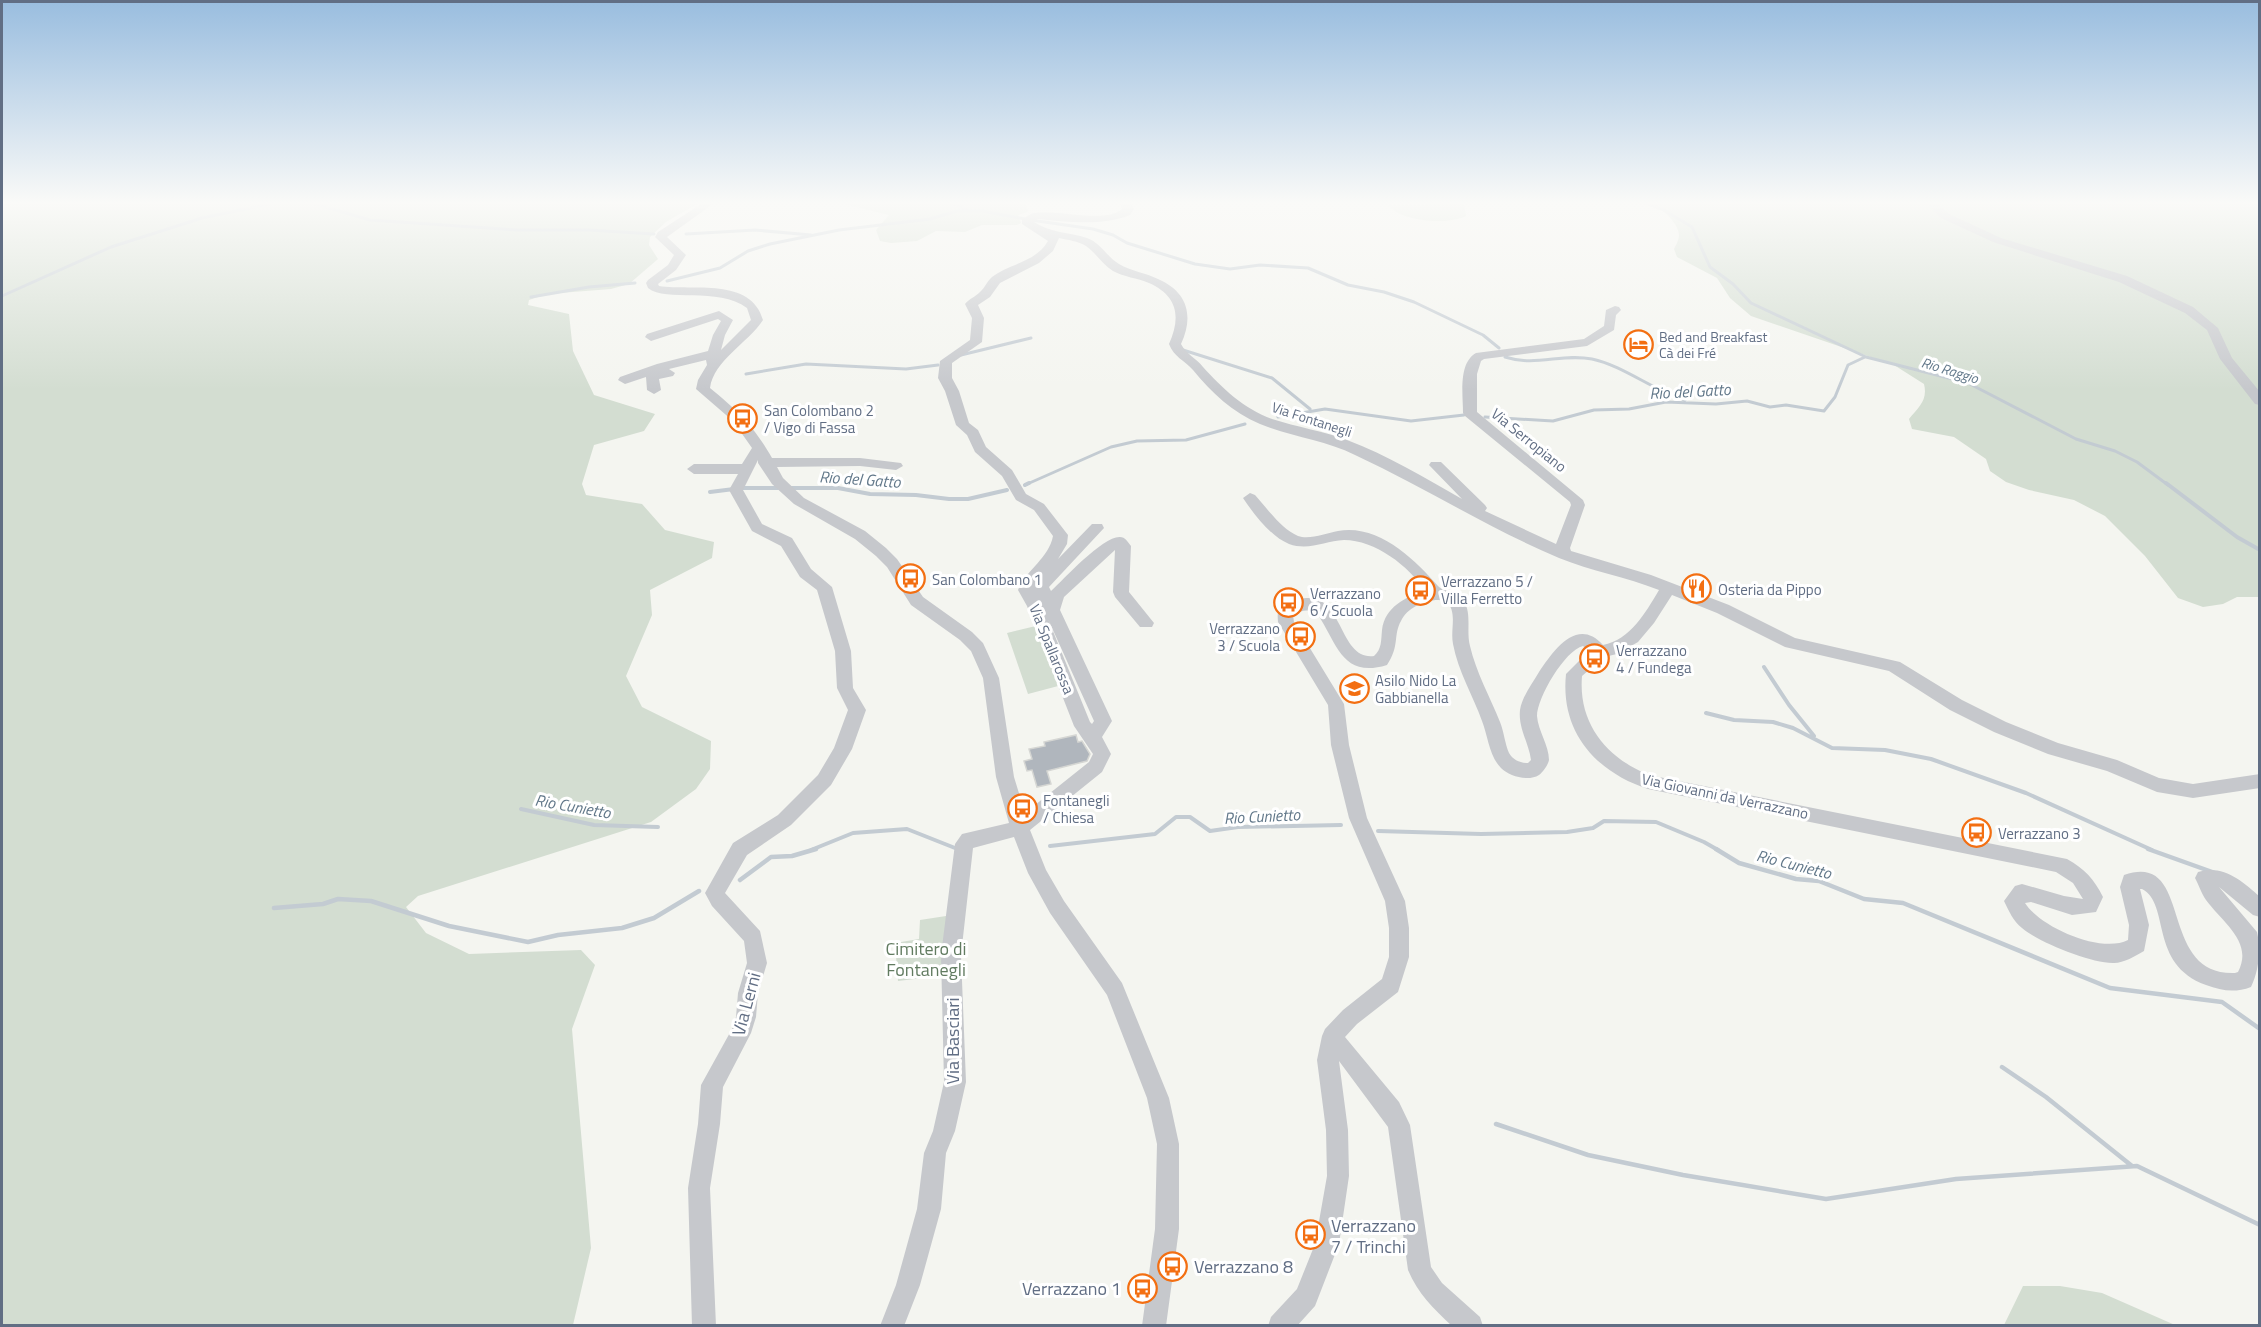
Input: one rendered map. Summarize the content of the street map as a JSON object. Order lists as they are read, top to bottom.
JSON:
{
  "streets": {
    "street": [
      "Via Fontanegli",
      "Via Serropiano",
      "Via Spallarossa",
      "Via Giovanni da Verrazzano",
      "Via Lerni",
      "Via Basciari"
    ]
  },
  "crossings": [
    ["Via Fontanegli", "Via Serropiano"],
    ["Via Spallarossa", "Via Basciari"]
  ],
  "water": ["Rio Raggio", "Rio del Gatto", "Rio Cunietto"],
  "parks": ["Cimitero di Fontanegli"],
  "places": {
    "hotel": ["Bed and Breakfast Cà dei Fré"],
    "bus stop": [
      "San Colombano 2 / Vigo di Fassa",
      "San Colombano 1",
      "Verrazzano 5 / Villa Ferretto",
      "Verrazzano 6 / Scuola",
      "Verrazzano 3 / Scuola",
      "Verrazzano 4 / Fundega",
      "Fontanegli / Chiesa",
      "Verrazzano 3",
      "Verrazzano 7 / Trinchi",
      "Verrazzano 8",
      "Verrazzano 1"
    ],
    "restaurant": ["Osteria da Pippo"],
    "school or university": ["Asilo Nido La Gabbianella"]
  }
}
